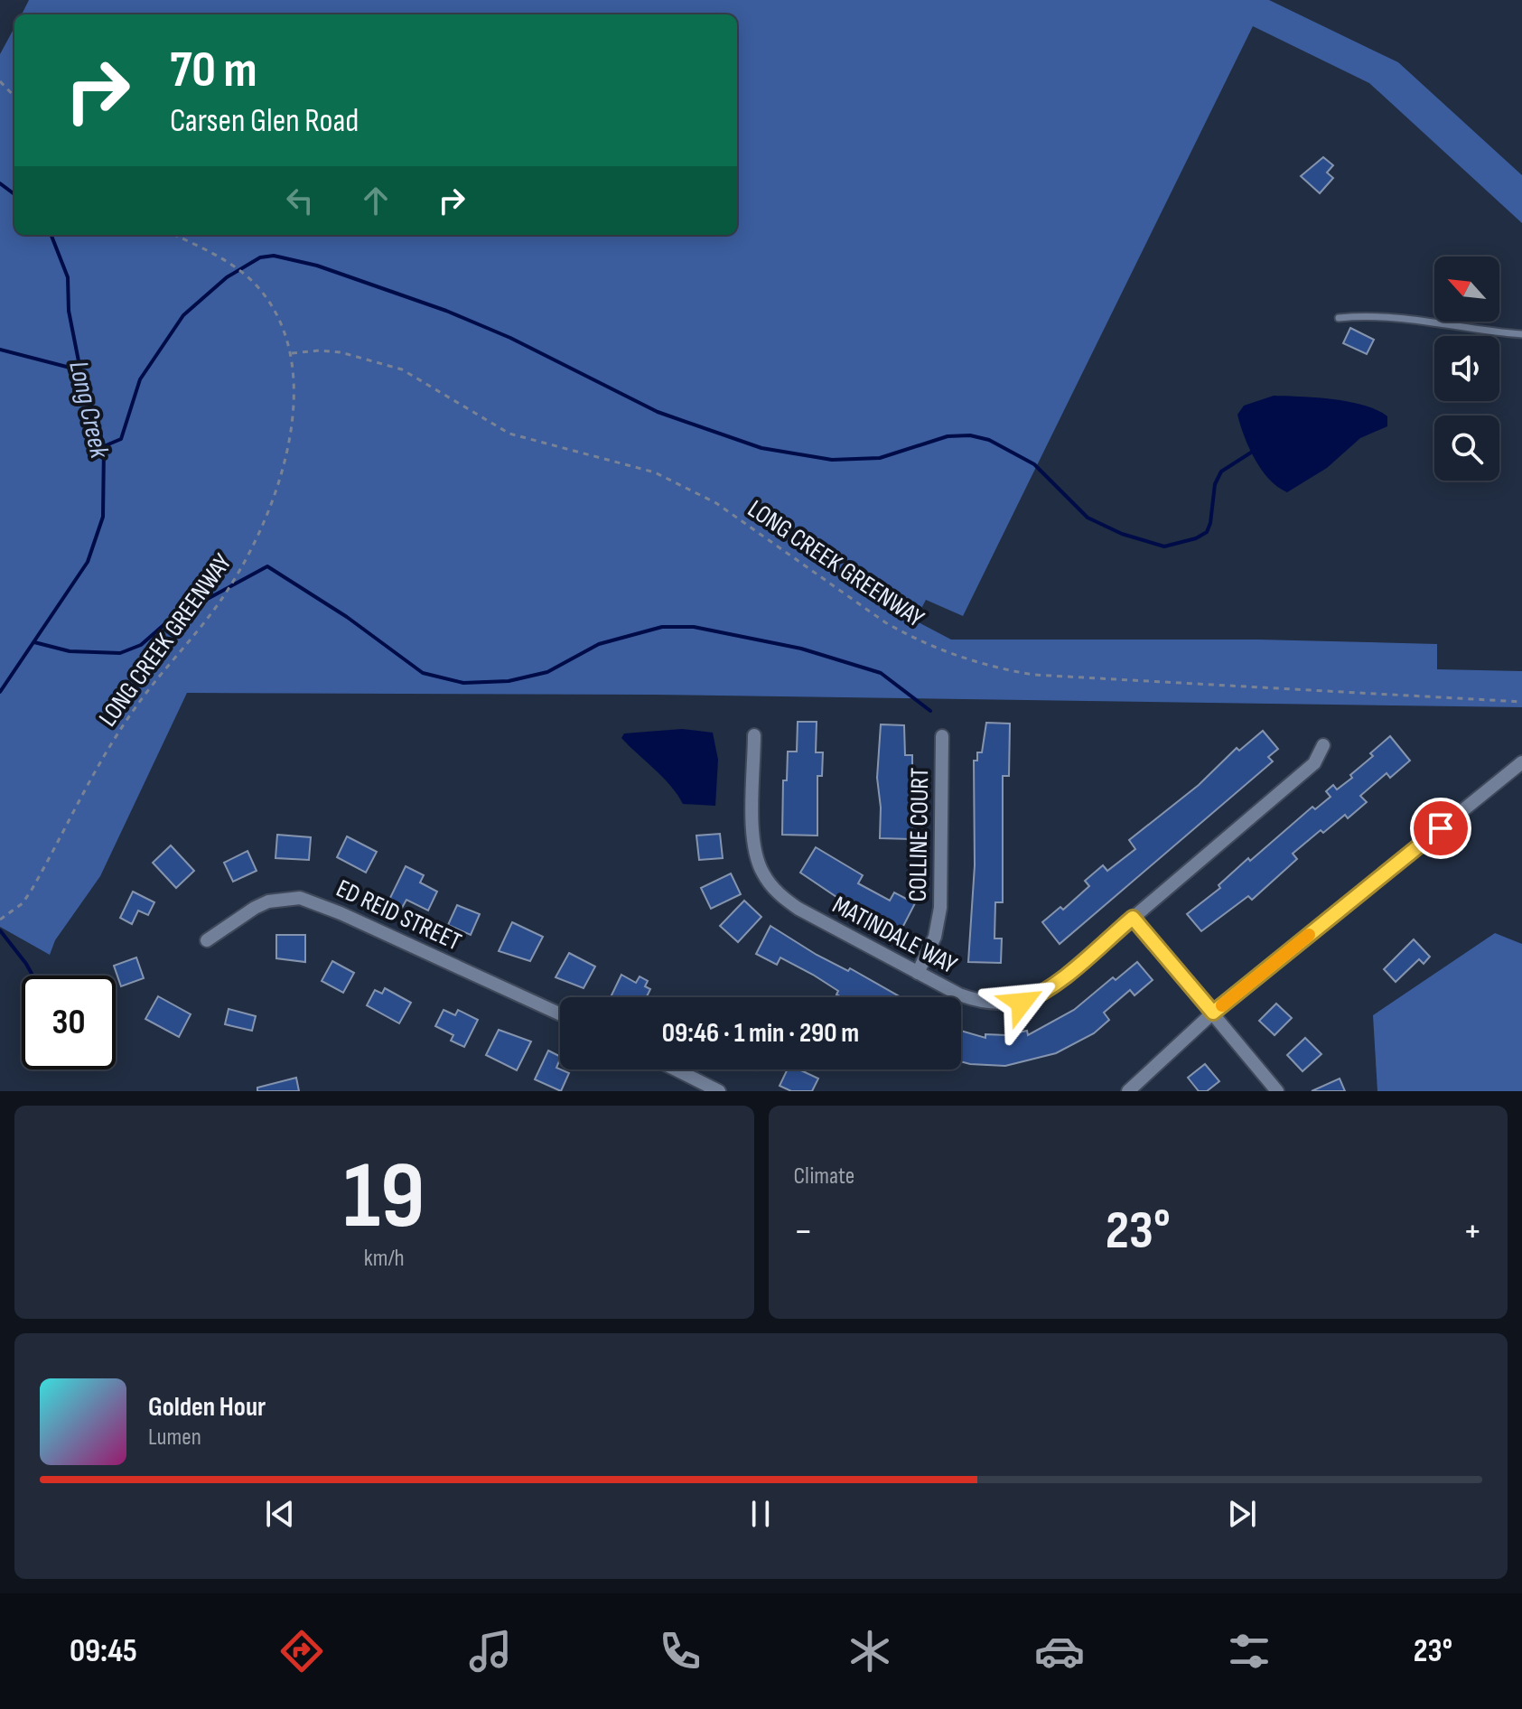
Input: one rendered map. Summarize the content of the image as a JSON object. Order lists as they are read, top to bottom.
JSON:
{
  "streets": {
    "street": ["COLLINE COURT", "ED REID STREET", "MATINDALE WAY"],
    "path": ["LONG CREEK GREENWAY"]
  },
  "crossings": [
    ["COLLINE COURT", "MATINDALE WAY"]
  ],
  "water": ["Long Creek"],
  "north": "top left",
  "page": {
    "turn": ["70 m", "Carsen Glen Road"],
    "limit": "30",
    "trip": "09:46 · 1 min · 290 m",
    "tile": [
      ["19", "km/h"],
      "Climate"
    ],
    "heat": ["−", "23°", "+"],
    "song": ["Golden Hour", "Lumen"],
    "tabs": ["09:45", "23°"]
  }
}
